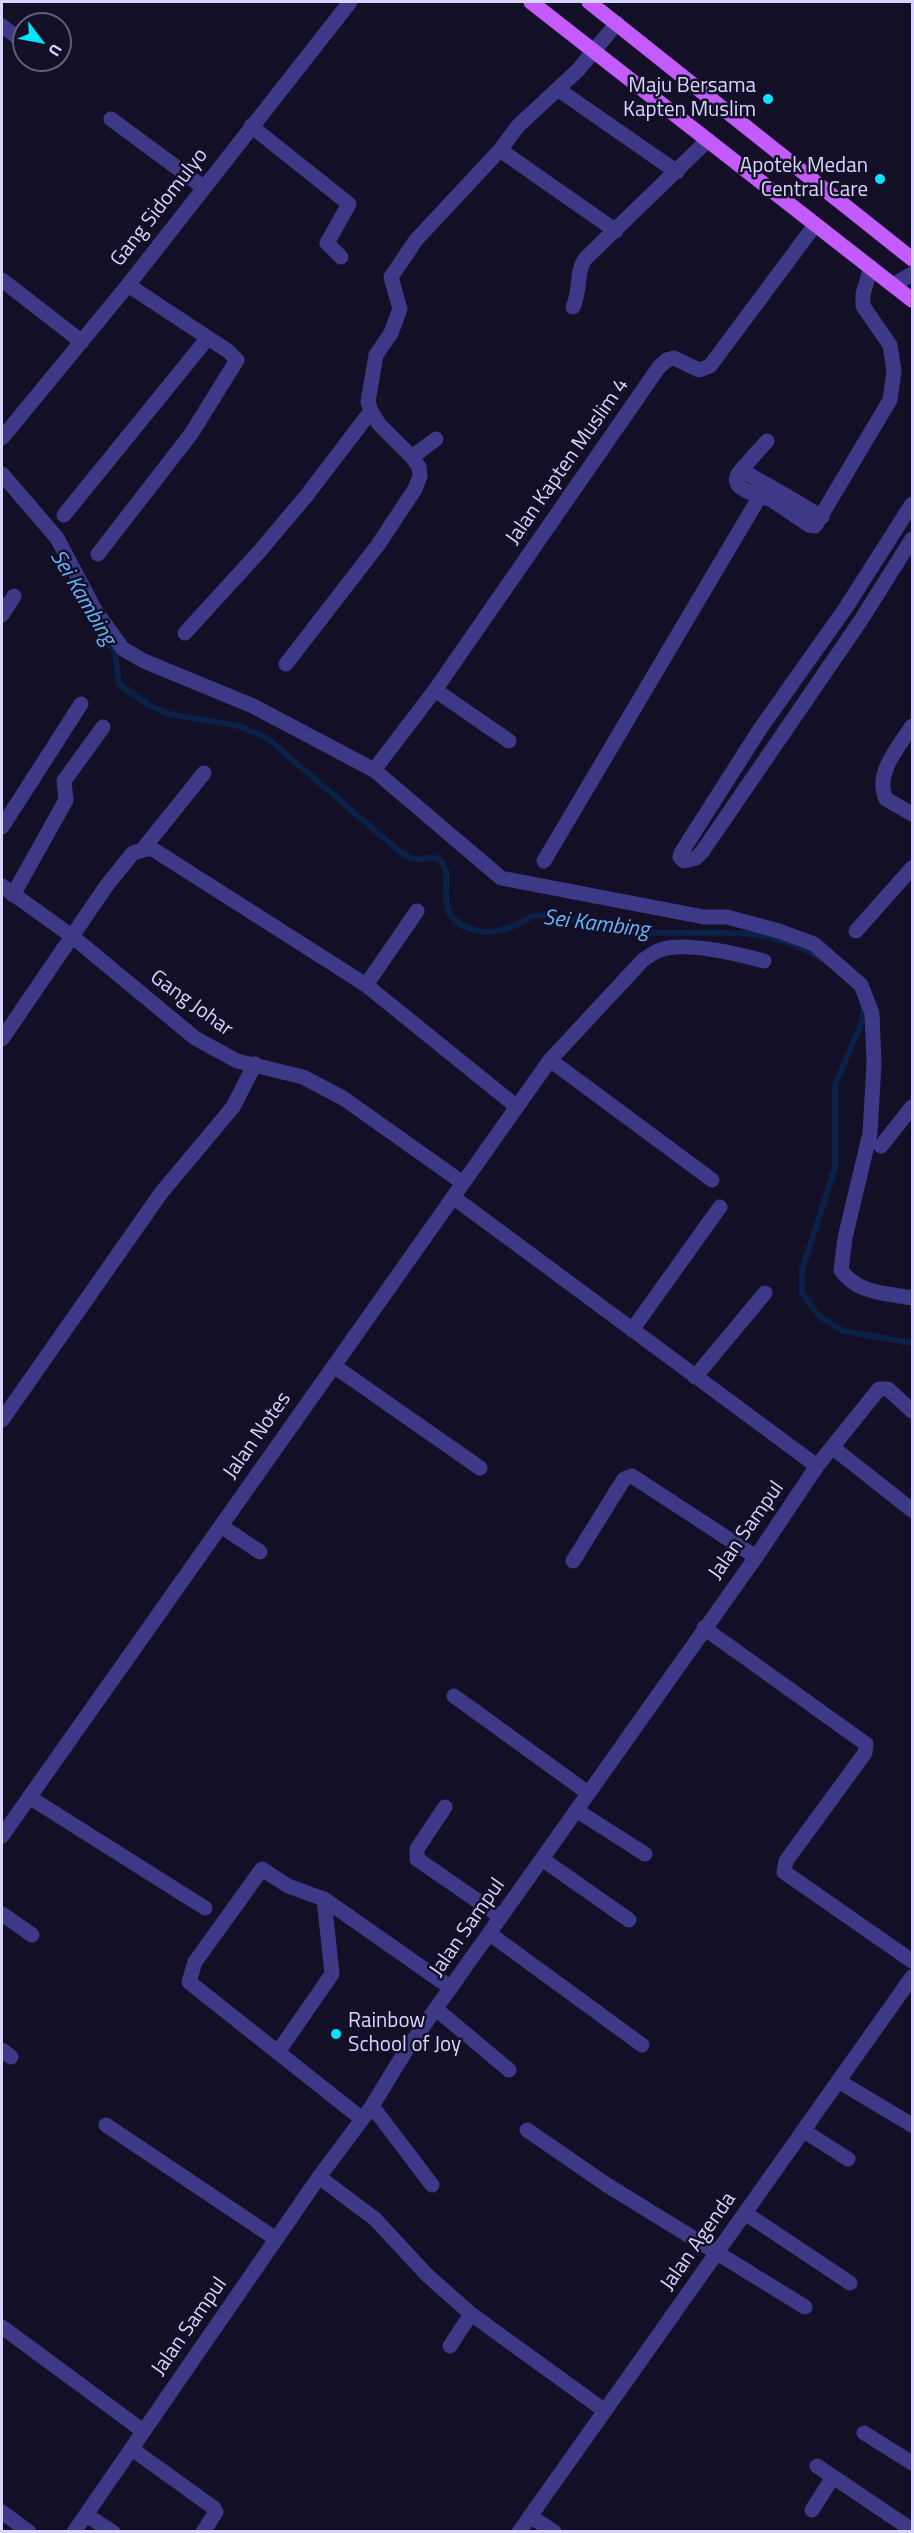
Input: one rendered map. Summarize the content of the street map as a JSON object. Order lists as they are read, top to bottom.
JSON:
{
  "streets": {
    "street": [
      "Gang Sidomulyo",
      "Jalan Kapten Muslim 4",
      "Gang Johar",
      "Jalan Notes",
      "Jalan Sampul",
      "Jalan Agenda"
    ]
  },
  "crossings": [
    ["Gang Johar", "Jalan Notes"]
  ],
  "water": ["Sei Kambing"],
  "places": ["Maju Bersama Kapten Muslim", "Apotek Medan Central Care", "Rainbow School of Joy"],
  "north": "bottom right"
}
